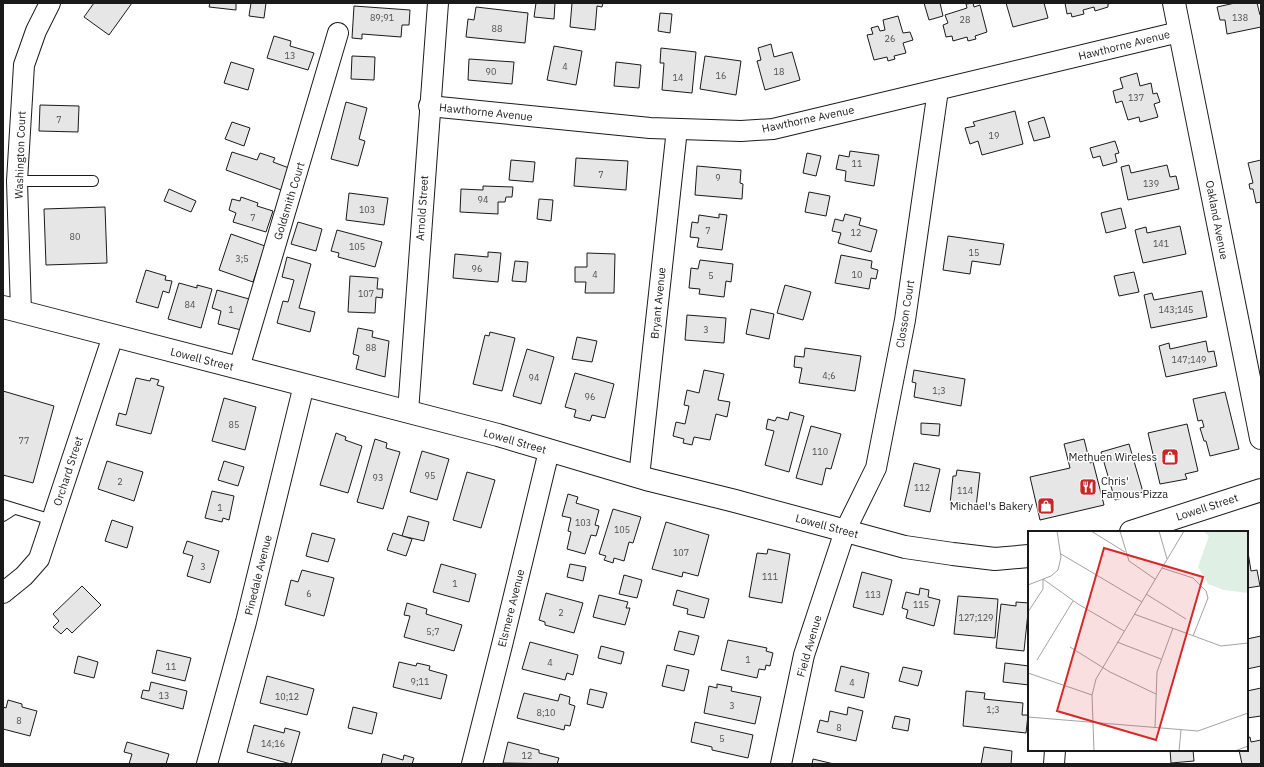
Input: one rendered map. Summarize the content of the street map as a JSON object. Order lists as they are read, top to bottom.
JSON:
{
  "streets": {
    "main road": ["Oakland Avenue", "Lowell Street"],
    "street": [
      "Hawthorne Avenue",
      "Washington Court",
      "Goldsmith Court",
      "Arnold Street",
      "Bryant Avenue",
      "Closson Court",
      "Orchard Street",
      "Pinedale Avenue",
      "Elsmere Avenue",
      "Field Avenue"
    ]
  },
  "crossings": [
    ["Hawthorne Avenue", "Arnold Street"],
    ["Hawthorne Avenue", "Oakland Avenue"],
    ["Hawthorne Avenue", "Bryant Avenue"],
    ["Hawthorne Avenue", "Closson Court"],
    ["Washington Court", "Lowell Street"],
    ["Goldsmith Court", "Lowell Street"],
    ["Arnold Street", "Lowell Street"],
    ["Bryant Avenue", "Lowell Street"],
    ["Closson Court", "Lowell Street"],
    ["Closson Court", "Field Avenue"],
    ["Lowell Street", "Orchard Street"],
    ["Lowell Street", "Pinedale Avenue"],
    ["Lowell Street", "Elsmere Avenue"],
    ["Lowell Street", "Field Avenue"]
  ],
  "places": {
    "shop": ["Methuen Wireless", "Michael's Bakery"],
    "restaurant": ["Chris' Famous Pizza"]
  },
  "house_numbers": [
    "89;91",
    "138",
    "28",
    "88",
    "26",
    "13",
    "4",
    "90",
    "18",
    "16",
    "14",
    "137",
    "7",
    "19",
    "11",
    "7",
    "9",
    "139",
    "94",
    "103",
    "7",
    "7",
    "12",
    "80",
    "141",
    "105",
    "15",
    "3;5",
    "96",
    "4",
    "10",
    "5",
    "107",
    "84",
    "1",
    "143;145",
    "3",
    "88",
    "147;149",
    "4;6",
    "94",
    "1;3",
    "96",
    "85",
    "77",
    "110",
    "95",
    "93",
    "2",
    "112",
    "114",
    "1",
    "103",
    "105",
    "107",
    "3",
    "111",
    "1",
    "6",
    "113",
    "115",
    "2",
    "127;129",
    "5;7",
    "1",
    "4",
    "11",
    "9;11",
    "4",
    "13",
    "10;12",
    "3",
    "1;3",
    "8;10",
    "8",
    "8",
    "5",
    "14;16",
    "12"
  ]
}
